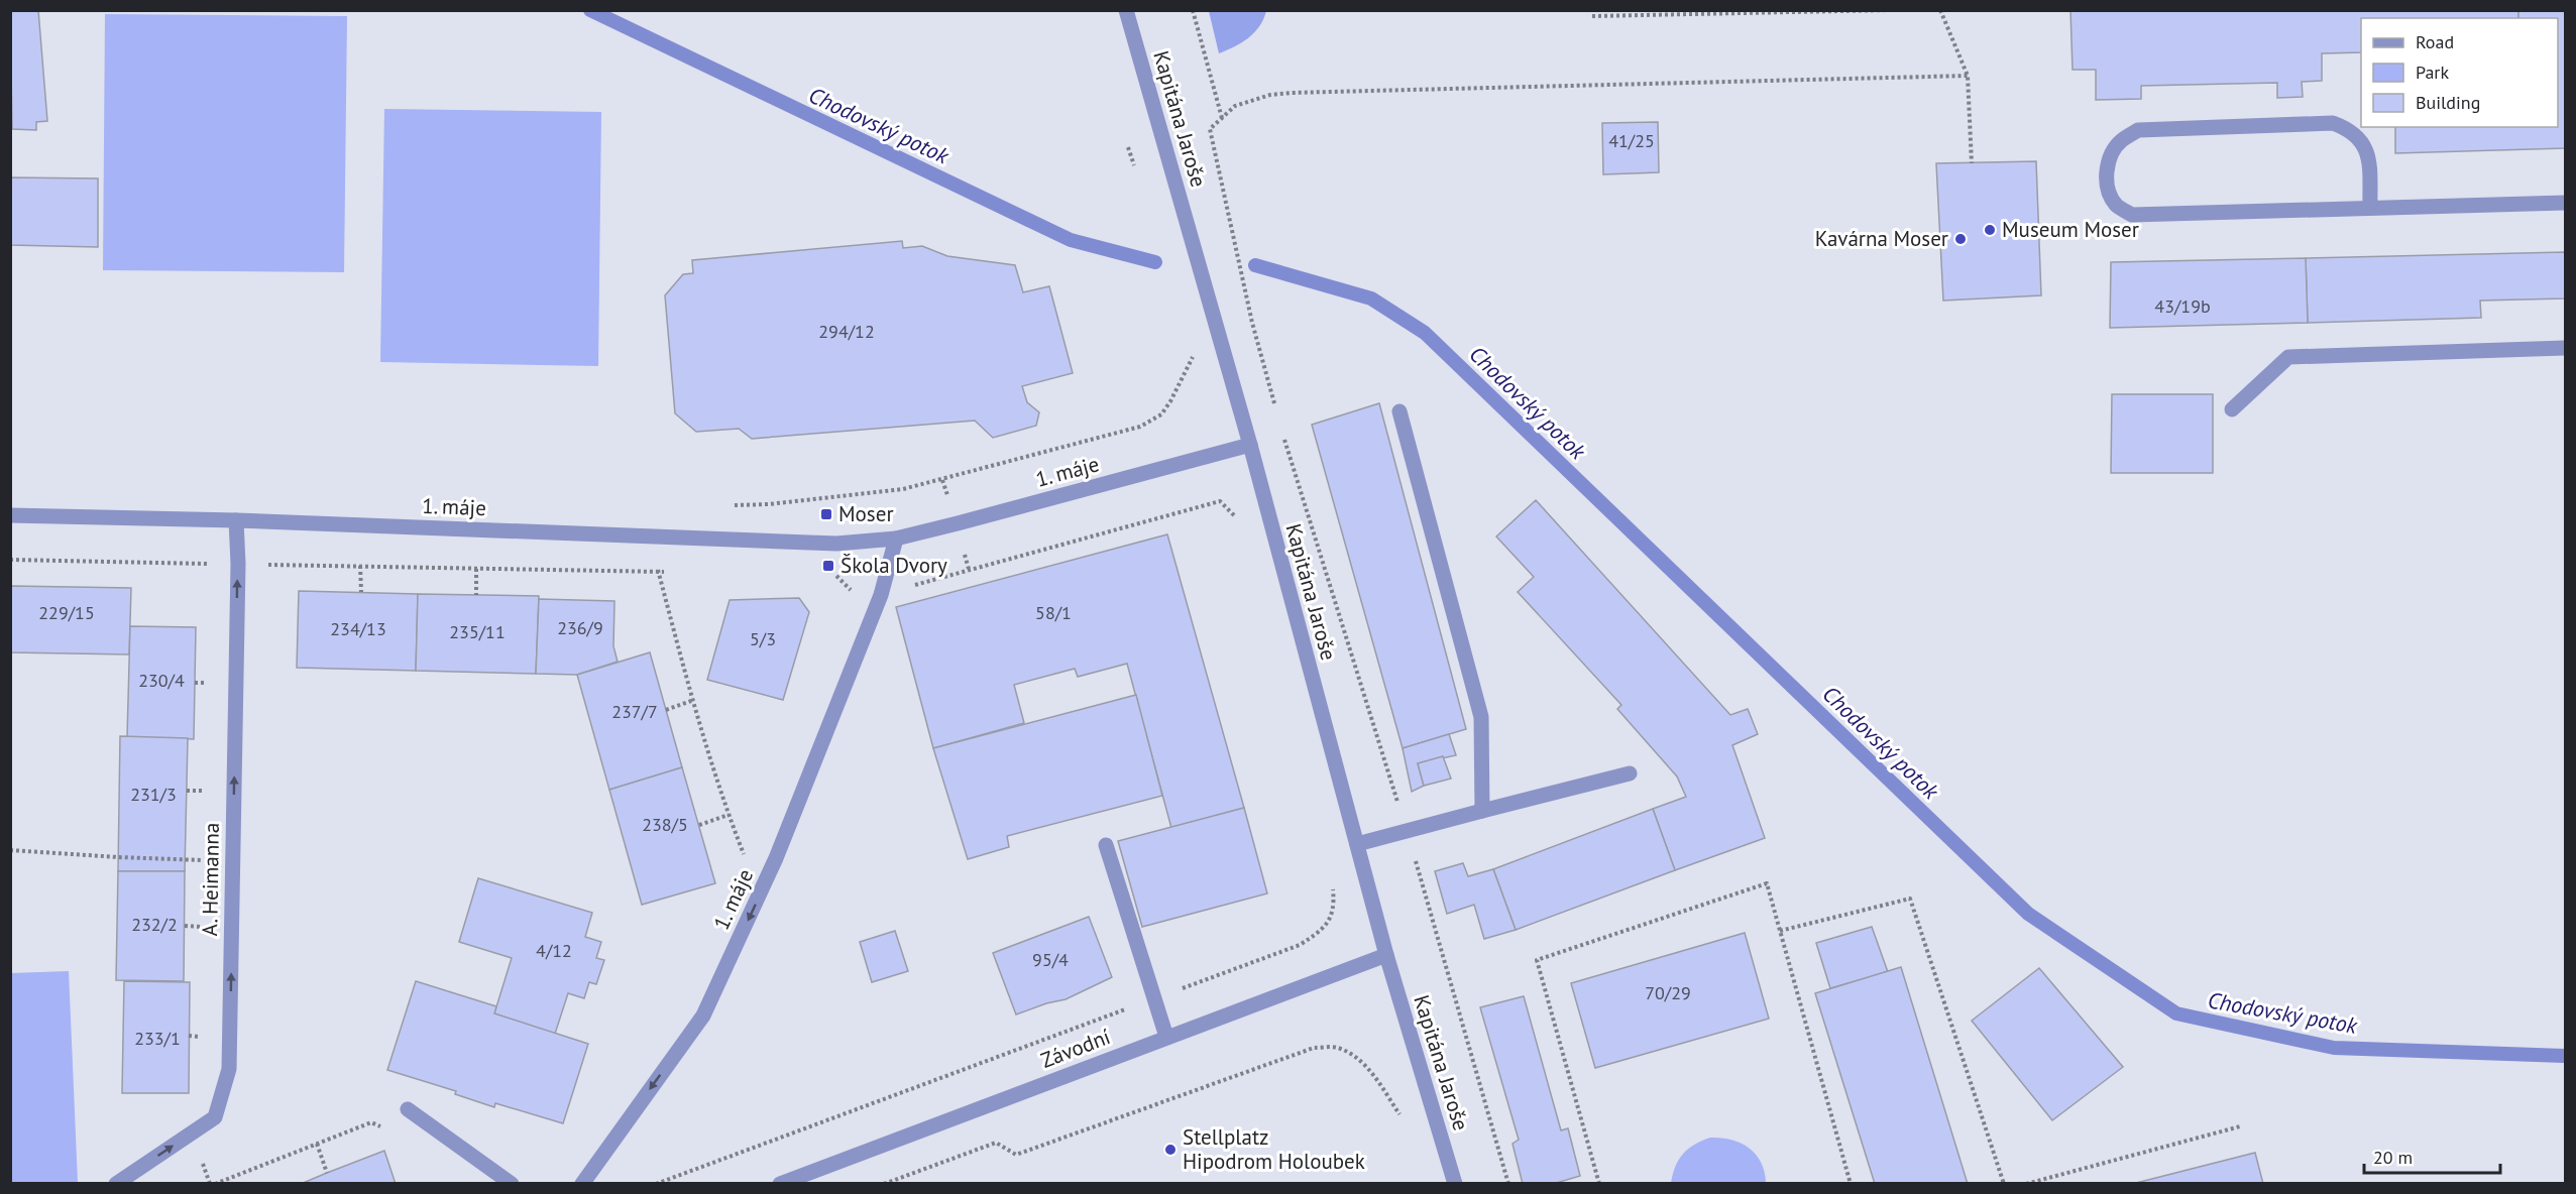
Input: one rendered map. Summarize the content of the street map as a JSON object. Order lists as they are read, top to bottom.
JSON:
{
  "streets": {
    "street": [
      "Kapitána Jaroše",
      "1. máje",
      "A. Heimanna",
      "Závodní"
    ]
  },
  "crossings": [
    ["Kapitána Jaroše", "1. máje"],
    ["Kapitána Jaroše", "Závodní"],
    ["1. máje", "A. Heimanna"]
  ],
  "one_way": ["A. Heimanna"],
  "water": ["Chodovský potok"],
  "places": {
    "other": ["Museum Moser", "Kavárna Moser", "Stellplatz Hipodrom Holoubek"],
    "transit": ["Moser", "Škola Dvory"]
  },
  "house_numbers": [
    "41/25",
    "43/19b",
    "294/12",
    "229/15",
    "58/1",
    "236/9",
    "234/13",
    "235/11",
    "5/3",
    "230/4",
    "237/7",
    "231/3",
    "238/5",
    "232/2",
    "4/12",
    "95/4",
    "70/29",
    "233/1"
  ],
  "legend": ["Road", "Park", "Building"],
  "scale_bar": "20 m"
}
